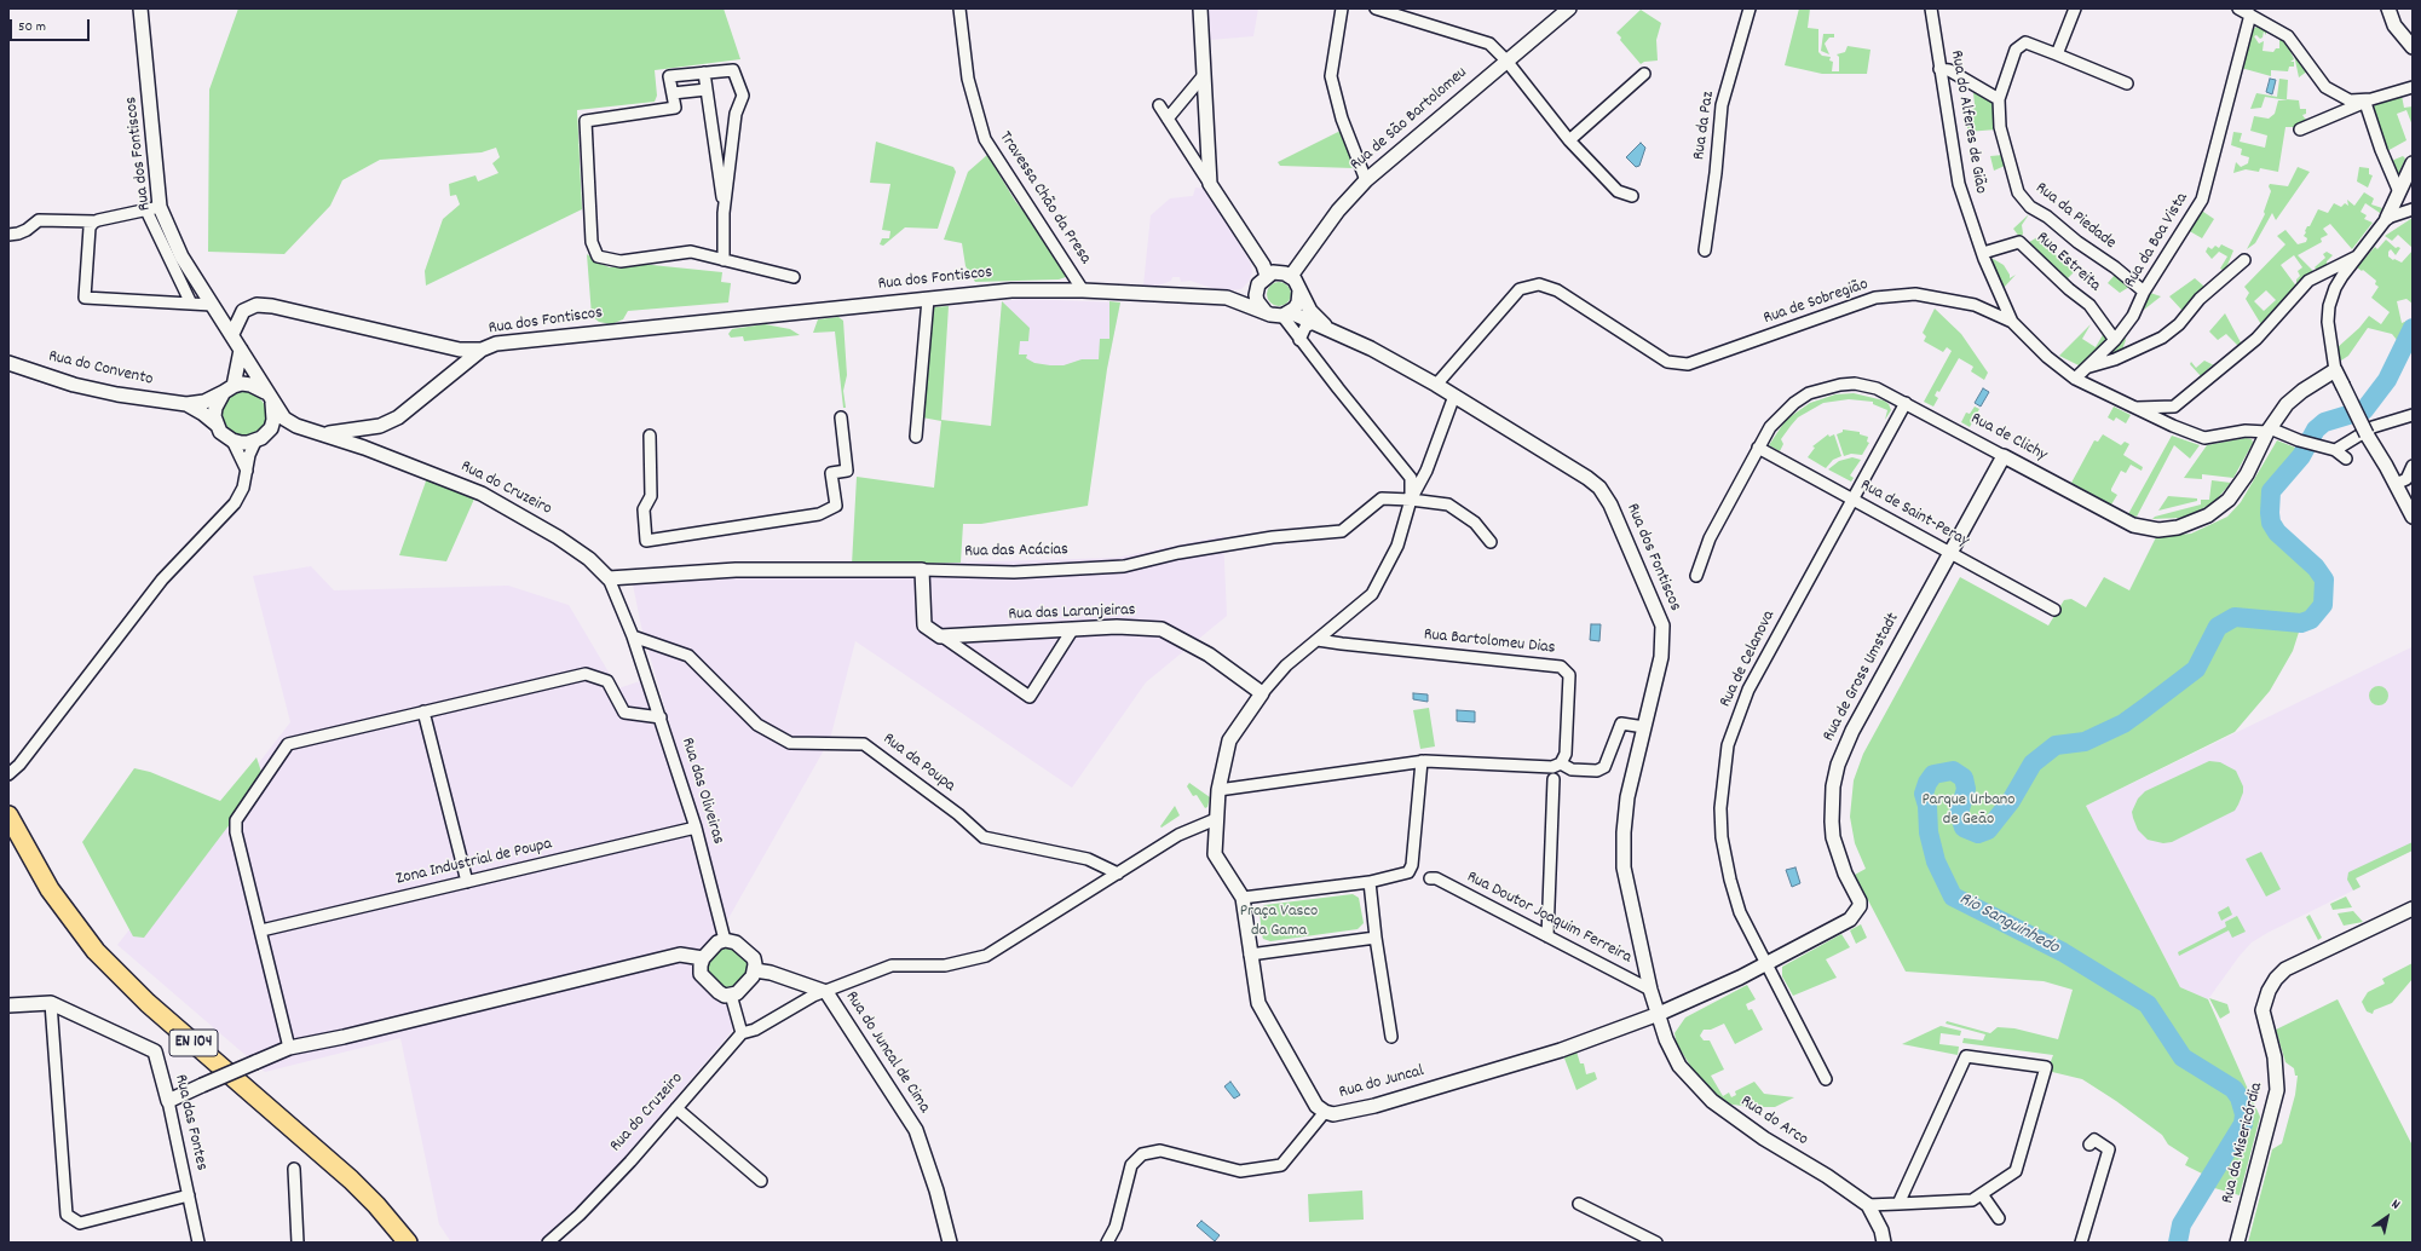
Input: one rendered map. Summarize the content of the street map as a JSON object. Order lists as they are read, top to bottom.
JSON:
{
  "streets": {
    "main road": ["EN 104"],
    "street": [
      "Rua de São Bartolomeu",
      "Rua do Alferes de Gião",
      "Rua da Paz",
      "Rua dos Fontiscos",
      "Travessa Chão da Presa",
      "Rua da Piedade",
      "Rua da Boa Vista",
      "Rua Estreita",
      "Rua de Sobregião",
      "Rua do Convento",
      "Rua de Clichy",
      "Rua do Cruzeiro",
      "Rua de Saint-Peray",
      "Rua das Acácias",
      "Rua das Laranjeiras",
      "Rua Bartolomeu Dias",
      "Rua de Celanova",
      "Rua de Gross Umstadt",
      "Rua da Poupa",
      "Rua das Oliveiras",
      "Zona Industrial de Poupa",
      "Rua Doutor Joaquim Ferreira",
      "Rua do Juncal de Cima",
      "Rua do Juncal",
      "Rua do Arco",
      "Rua das Fontes",
      "Rua da Misericórdia"
    ]
  },
  "crossings": [
    ["Rua de São Bartolomeu", "Rua dos Fontiscos"],
    ["Rua do Alferes de Gião", "Rua Estreita"],
    ["Rua do Alferes de Gião", "Rua de Sobregião"],
    ["Rua dos Fontiscos", "Travessa Chão da Presa"],
    ["Rua dos Fontiscos", "Rua de Sobregião"],
    ["Rua dos Fontiscos", "Rua de Gross Umstadt"],
    ["Rua dos Fontiscos", "Rua Doutor Joaquim Ferreira"],
    ["Rua dos Fontiscos", "Rua do Juncal"],
    ["Rua dos Fontiscos", "Rua do Arco"],
    ["Rua da Piedade", "Rua da Boa Vista"],
    ["Rua da Boa Vista", "Rua Estreita"],
    ["Rua da Boa Vista", "Rua de Sobregião"],
    ["Rua de Sobregião", "Rua de Clichy"],
    ["Rua de Clichy", "Rua de Saint-Peray"],
    ["Rua de Clichy", "Rua de Celanova"],
    ["Rua de Clichy", "Rua de Gross Umstadt"],
    ["Rua do Cruzeiro", "Rua das Acácias"],
    ["Rua do Cruzeiro", "Rua da Poupa"],
    ["Rua do Cruzeiro", "Rua das Oliveiras"],
    ["Rua de Saint-Peray", "Rua de Celanova"],
    ["Rua de Saint-Peray", "Rua de Gross Umstadt"],
    ["Rua de Celanova", "Rua de Gross Umstadt"],
    ["Rua de Gross Umstadt", "Rua do Juncal"],
    ["Rua de Gross Umstadt", "Rua do Arco"],
    ["Rua da Poupa", "Rua do Juncal de Cima"],
    ["Rua das Oliveiras", "Zona Industrial de Poupa"],
    ["Rua do Juncal", "Rua do Arco"]
  ],
  "water": ["Rio Sanguinhedo"],
  "parks": ["Parque Urbano de Geão", "Praça Vasco da Gama"],
  "scale_bar": "50 m",
  "north": "top right"
}
